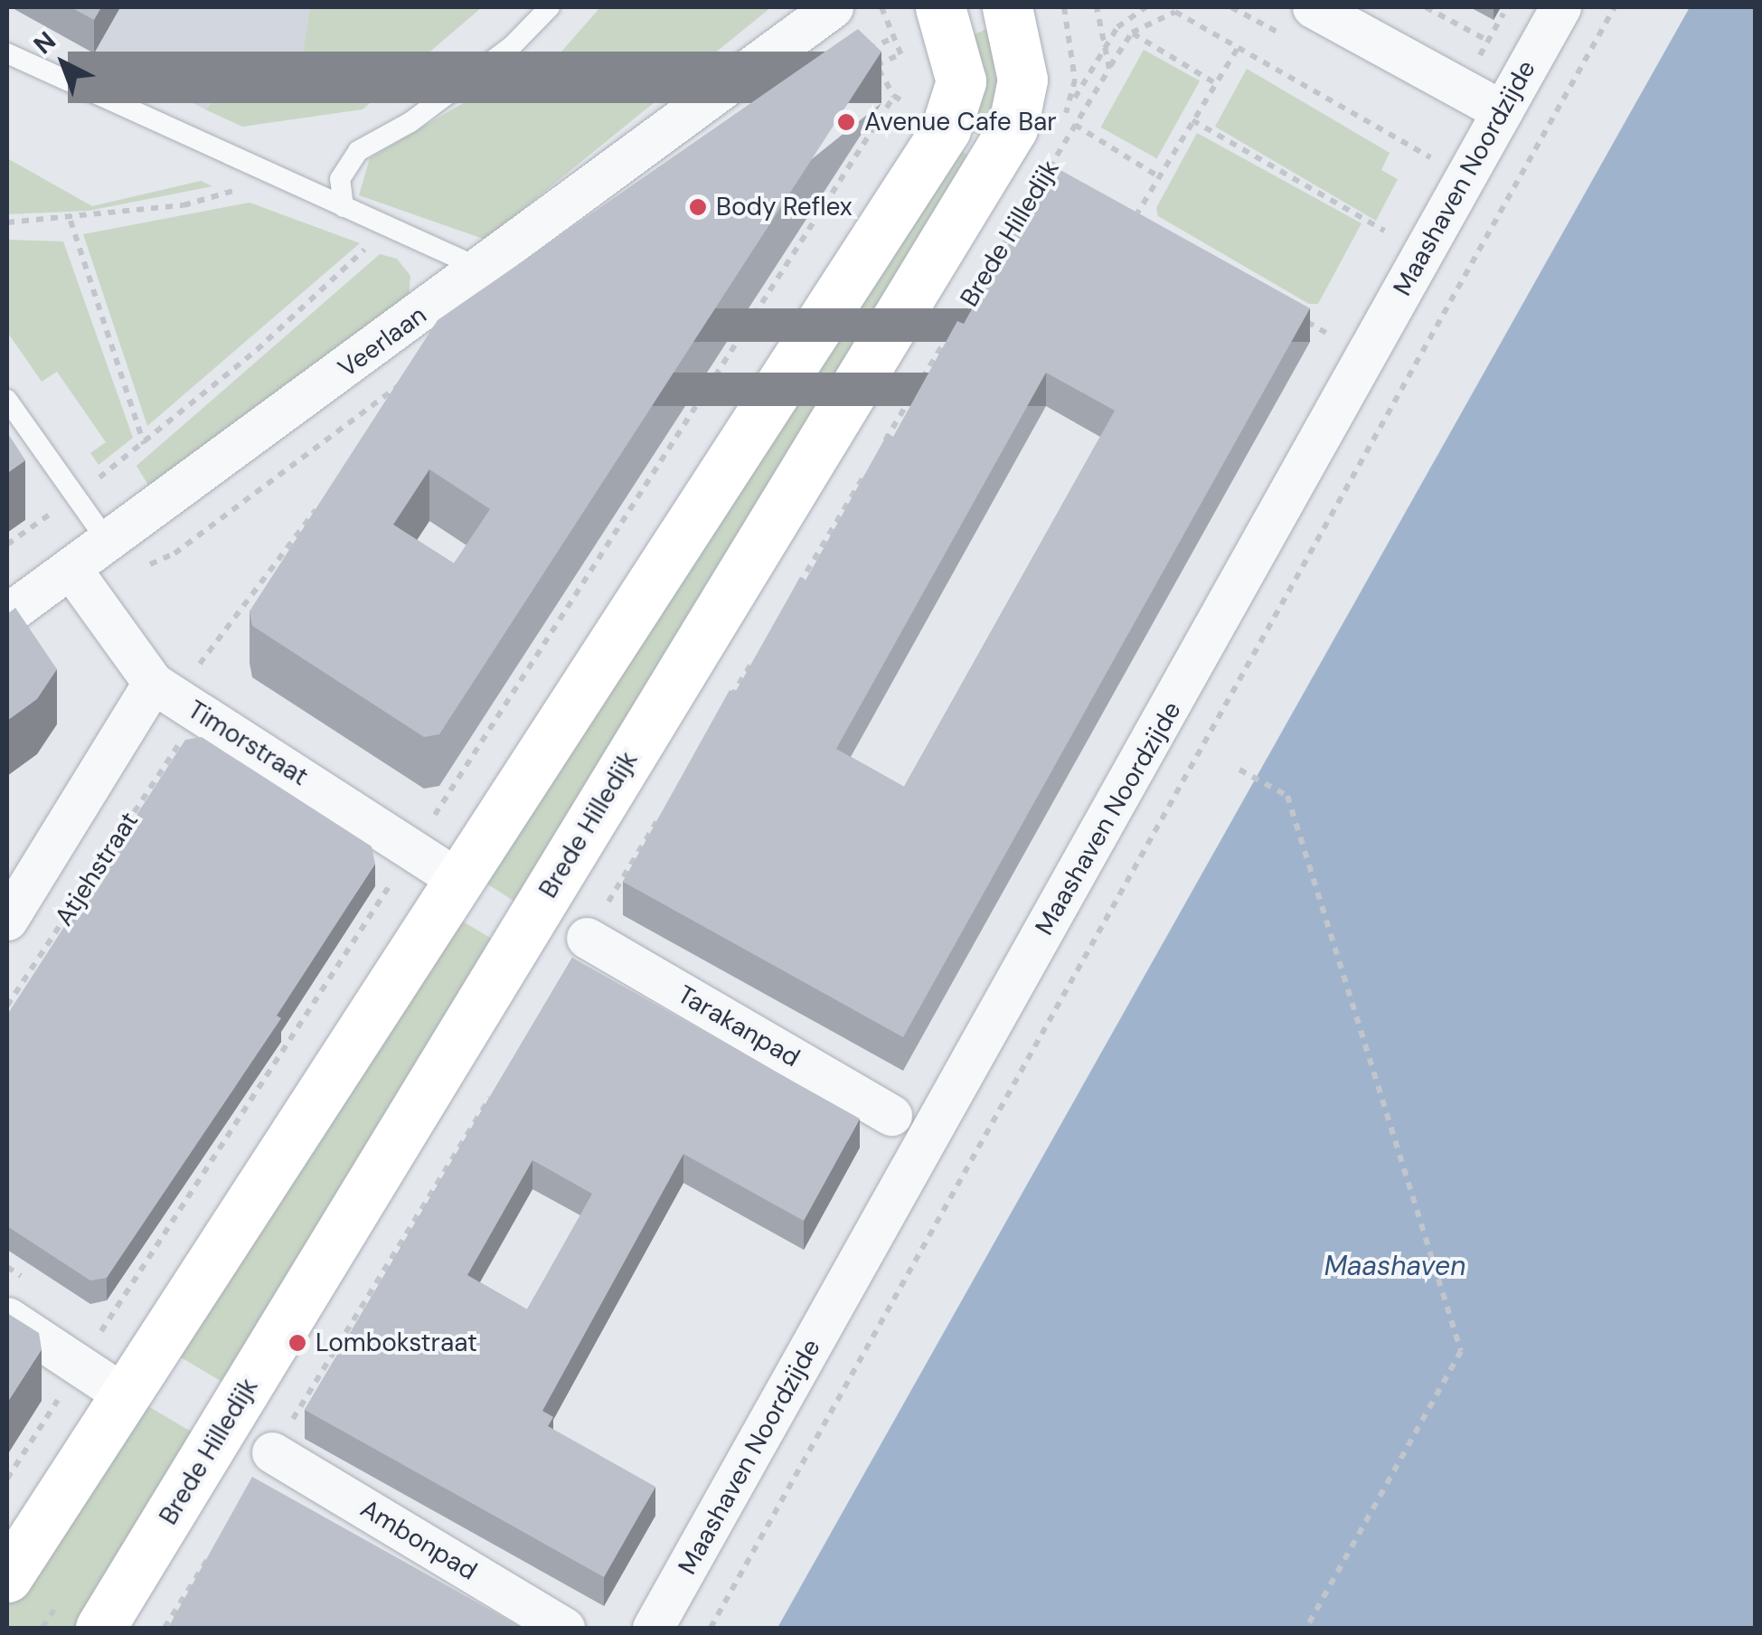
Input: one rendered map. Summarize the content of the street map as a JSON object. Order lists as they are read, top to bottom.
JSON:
{
  "streets": {
    "street": [
      "Maashaven Noordzijde",
      "Brede Hilledijk",
      "Veerlaan",
      "Timorstraat",
      "Atjehstraat",
      "Tarakanpad",
      "Ambonpad"
    ]
  },
  "crossings": [
    ["Veerlaan", "Timorstraat"],
    ["Timorstraat", "Atjehstraat"]
  ],
  "water": ["Maashaven"],
  "places": ["Avenue Cafe Bar", "Body Reflex", "Lombokstraat"],
  "north": "top left"
}
